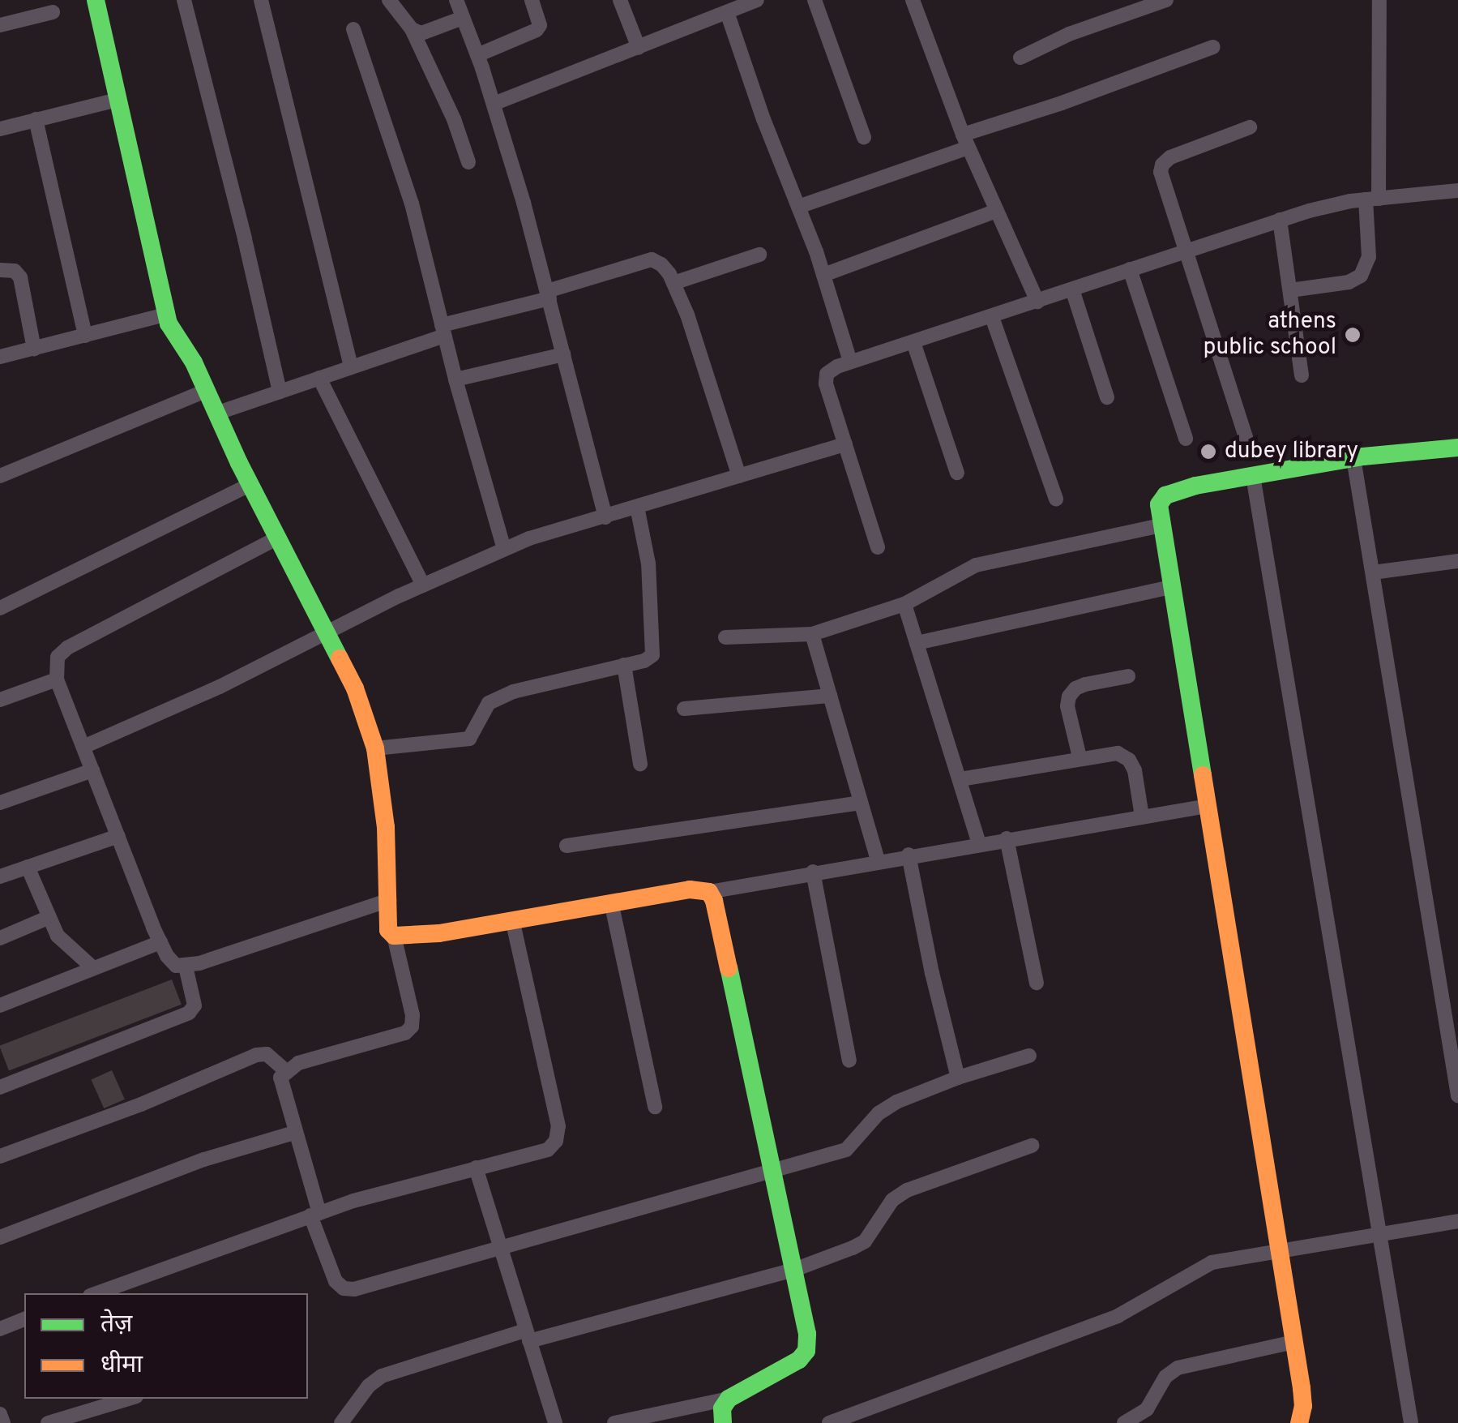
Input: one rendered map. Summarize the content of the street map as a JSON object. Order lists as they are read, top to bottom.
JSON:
{
  "places": ["athens public school", "dubey library"],
  "legend": ["तेज़", "धीमा"]
}
